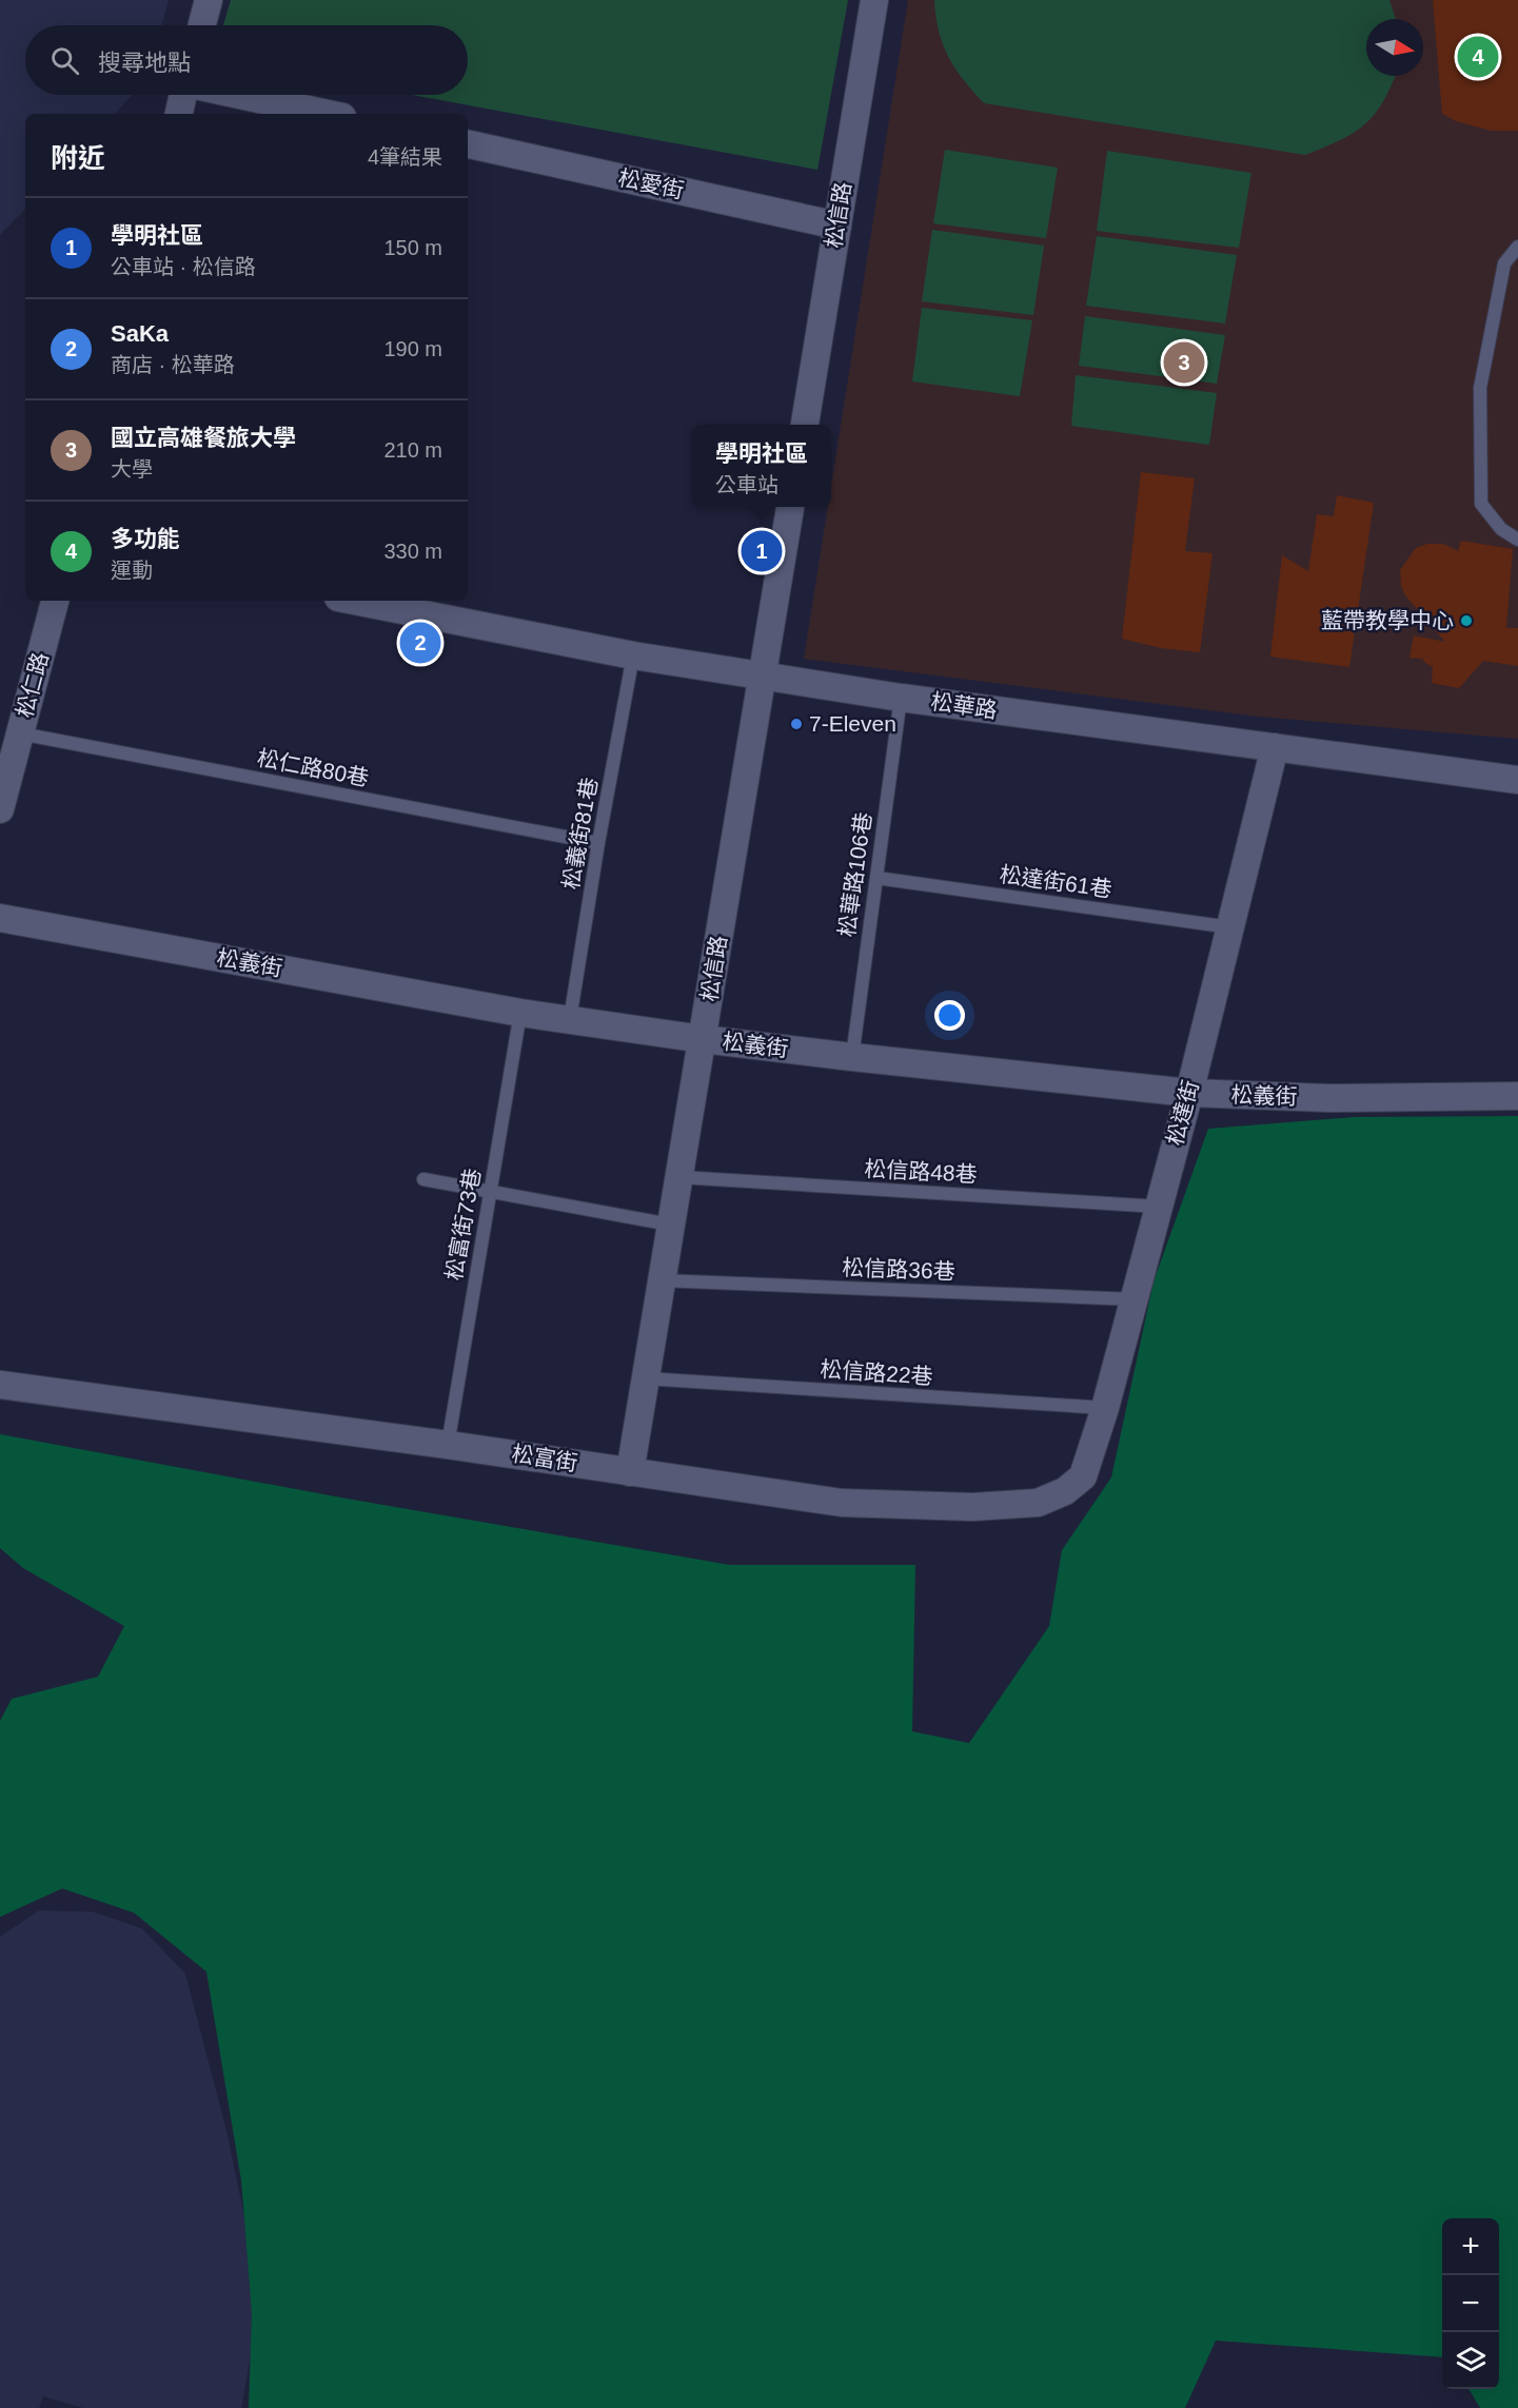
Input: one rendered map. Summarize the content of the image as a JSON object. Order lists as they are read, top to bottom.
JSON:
{
  "streets": {
    "street": [
      "松愛街",
      "松信路",
      "松仁路",
      "松華路",
      "松義街",
      "松達街",
      "松富街"
    ],
    "lane": [
      "松仁路80巷",
      "松義街81巷",
      "松華路106巷",
      "松達街61巷",
      "松信路48巷",
      "松富街73巷",
      "松信路36巷",
      "松信路22巷"
    ]
  },
  "crossings": [
    ["松愛街", "松信路"],
    ["松信路", "松華路"],
    ["松信路", "松義街"],
    ["松信路", "松信路48巷"],
    ["松信路", "松信路36巷"],
    ["松信路", "松信路22巷"],
    ["松信路", "松富街"],
    ["松仁路", "松仁路80巷"],
    ["松華路", "松義街81巷"],
    ["松華路", "松華路106巷"],
    ["松華路", "松達街"],
    ["松仁路80巷", "松義街81巷"],
    ["松義街81巷", "松義街"],
    ["松華路106巷", "松達街61巷"],
    ["松華路106巷", "松義街"],
    ["松達街61巷", "松達街"],
    ["松義街", "松達街"],
    ["松義街", "松富街73巷"],
    ["松達街", "松信路48巷"],
    ["松達街", "松信路36巷"],
    ["松達街", "松信路22巷"],
    ["松達街", "松富街"],
    ["松富街73巷", "松富街"]
  ],
  "places": ["藍帶教學中心", "7-Eleven"],
  "north": "right",
  "page": {
    "search": "搜尋地點",
    "pins": [
      "4",
      "3",
      "1",
      "2"
    ],
    "heading": ["附近", "4筆結果"],
    "list": [
      {
        "mark": "1",
        "name": "學明社區",
        "note": "公車站 · 松信路",
        "value": "150 m"
      },
      {
        "mark": "2",
        "name": "SaKa",
        "note": "商店 · 松華路",
        "value": "190 m"
      },
      {
        "mark": "3",
        "name": "國立高雄餐旅大學",
        "note": "大學",
        "value": "210 m"
      },
      {
        "mark": "4",
        "name": "多功能",
        "note": "運動",
        "value": "330 m"
      }
    ],
    "popup": ["學明社區", "公車站"],
    "map_buttons": ["+", "−"]
  }
}
